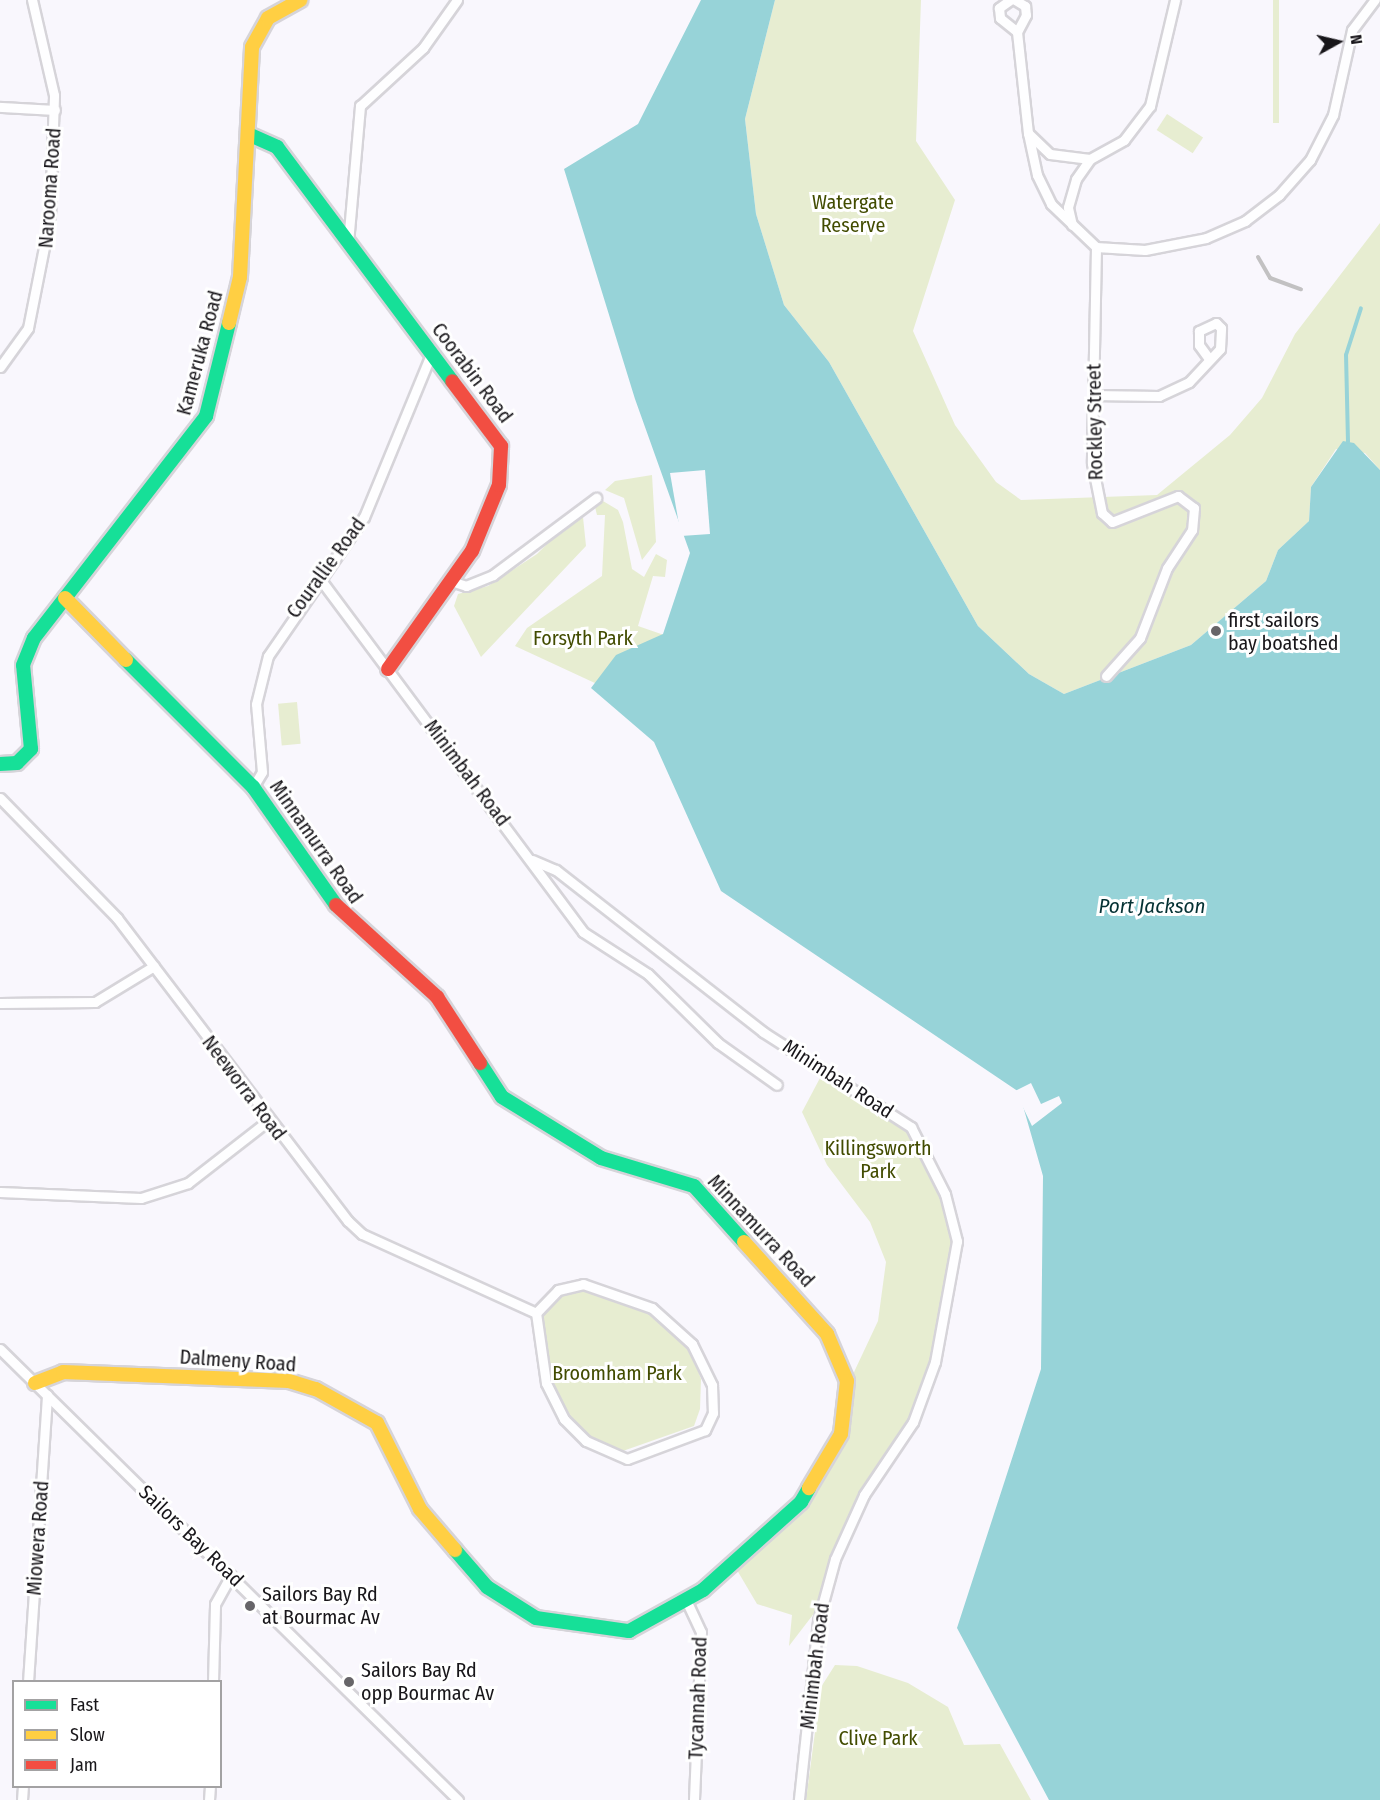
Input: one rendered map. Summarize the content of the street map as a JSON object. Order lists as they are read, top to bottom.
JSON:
{
  "streets": {
    "street": [
      "Narooma Road",
      "Kameruka Road",
      "Coorabin Road",
      "Rockley Street",
      "Courallie Road",
      "Minimbah Road",
      "Minnamurra Road",
      "Neeworra Road",
      "Dalmeny Road",
      "Sailors Bay Road",
      "Miowera Road",
      "Tycannah Road"
    ]
  },
  "crossings": [
    ["Kameruka Road", "Coorabin Road"],
    ["Kameruka Road", "Minnamurra Road"],
    ["Coorabin Road", "Courallie Road"],
    ["Coorabin Road", "Minimbah Road"],
    ["Courallie Road", "Minimbah Road"],
    ["Courallie Road", "Minnamurra Road"],
    ["Minnamurra Road", "Dalmeny Road"],
    ["Minnamurra Road", "Tycannah Road"],
    ["Dalmeny Road", "Sailors Bay Road"],
    ["Dalmeny Road", "Tycannah Road"],
    ["Sailors Bay Road", "Miowera Road"]
  ],
  "water": ["Port Jackson"],
  "parks": [
    "Watergate Reserve",
    "Forsyth Park",
    "Killingsworth Park",
    "Broomham Park",
    "Clive Park"
  ],
  "places": ["first sailors bay boatshed", "Sailors Bay Rd at Bourmac Av", "Sailors Bay Rd opp Bourmac Av"],
  "legend": ["Fast", "Slow", "Jam"],
  "north": "right"
}
